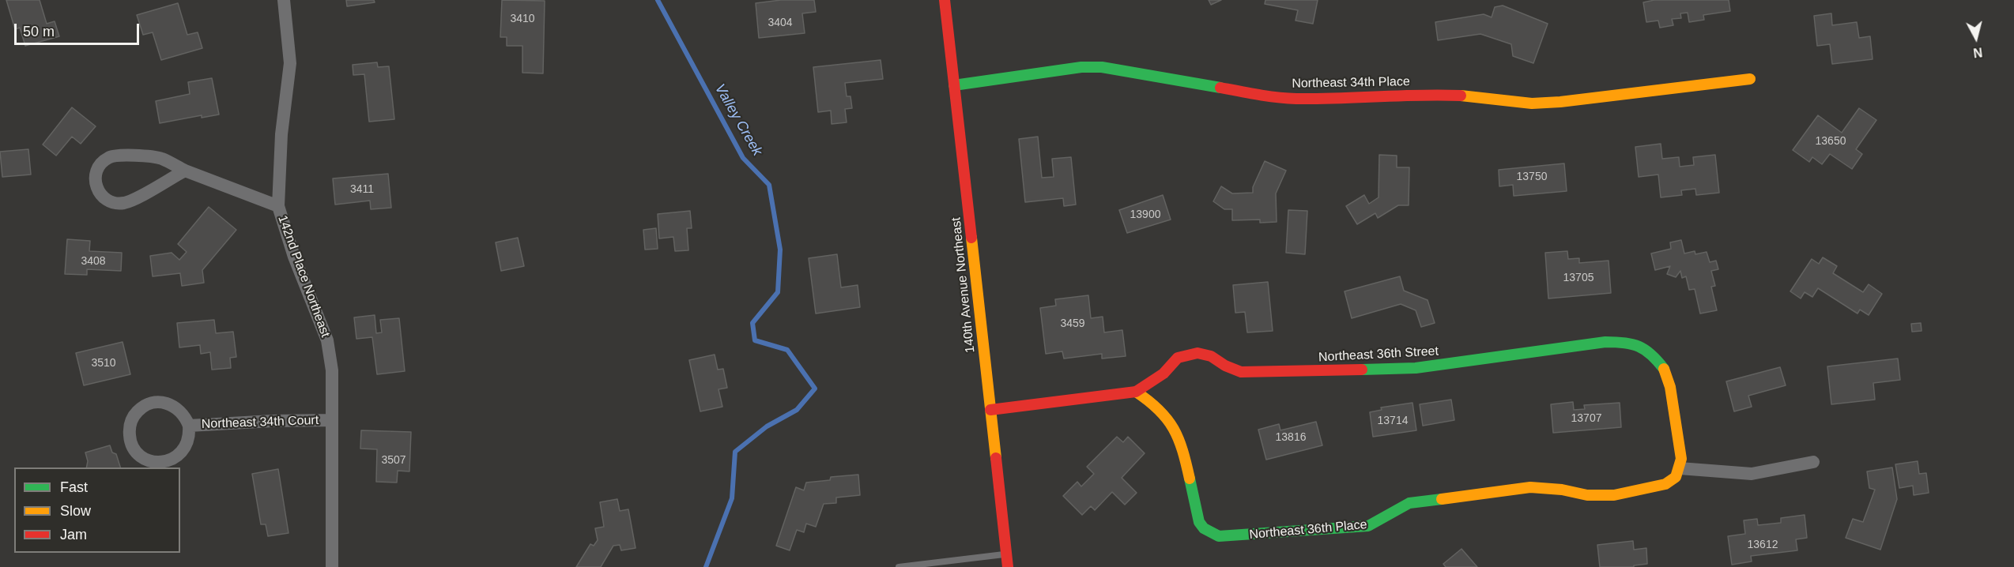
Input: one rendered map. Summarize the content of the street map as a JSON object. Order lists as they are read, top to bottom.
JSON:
{
  "streets": {
    "street": [
      "Northeast 34th Place",
      "142nd Place Northeast",
      "140th Avenue Northeast",
      "Northeast 36th Street",
      "Northeast 34th Court",
      "Northeast 36th Place"
    ]
  },
  "crossings": [
    ["Northeast 34th Place", "140th Avenue Northeast"],
    ["142nd Place Northeast", "Northeast 34th Court"],
    ["140th Avenue Northeast", "Northeast 36th Street"],
    ["Northeast 36th Street", "Northeast 36th Place"]
  ],
  "water": ["Valley Creek"],
  "house_numbers": [
    "3410",
    "3404",
    "13650",
    "13750",
    "3411",
    "13900",
    "3408",
    "13705",
    "3459",
    "3510",
    "13707",
    "13714",
    "13816",
    "3507",
    "13612"
  ],
  "legend": ["Fast", "Slow", "Jam"],
  "scale_bar": "50 m",
  "north": "bottom"
}
